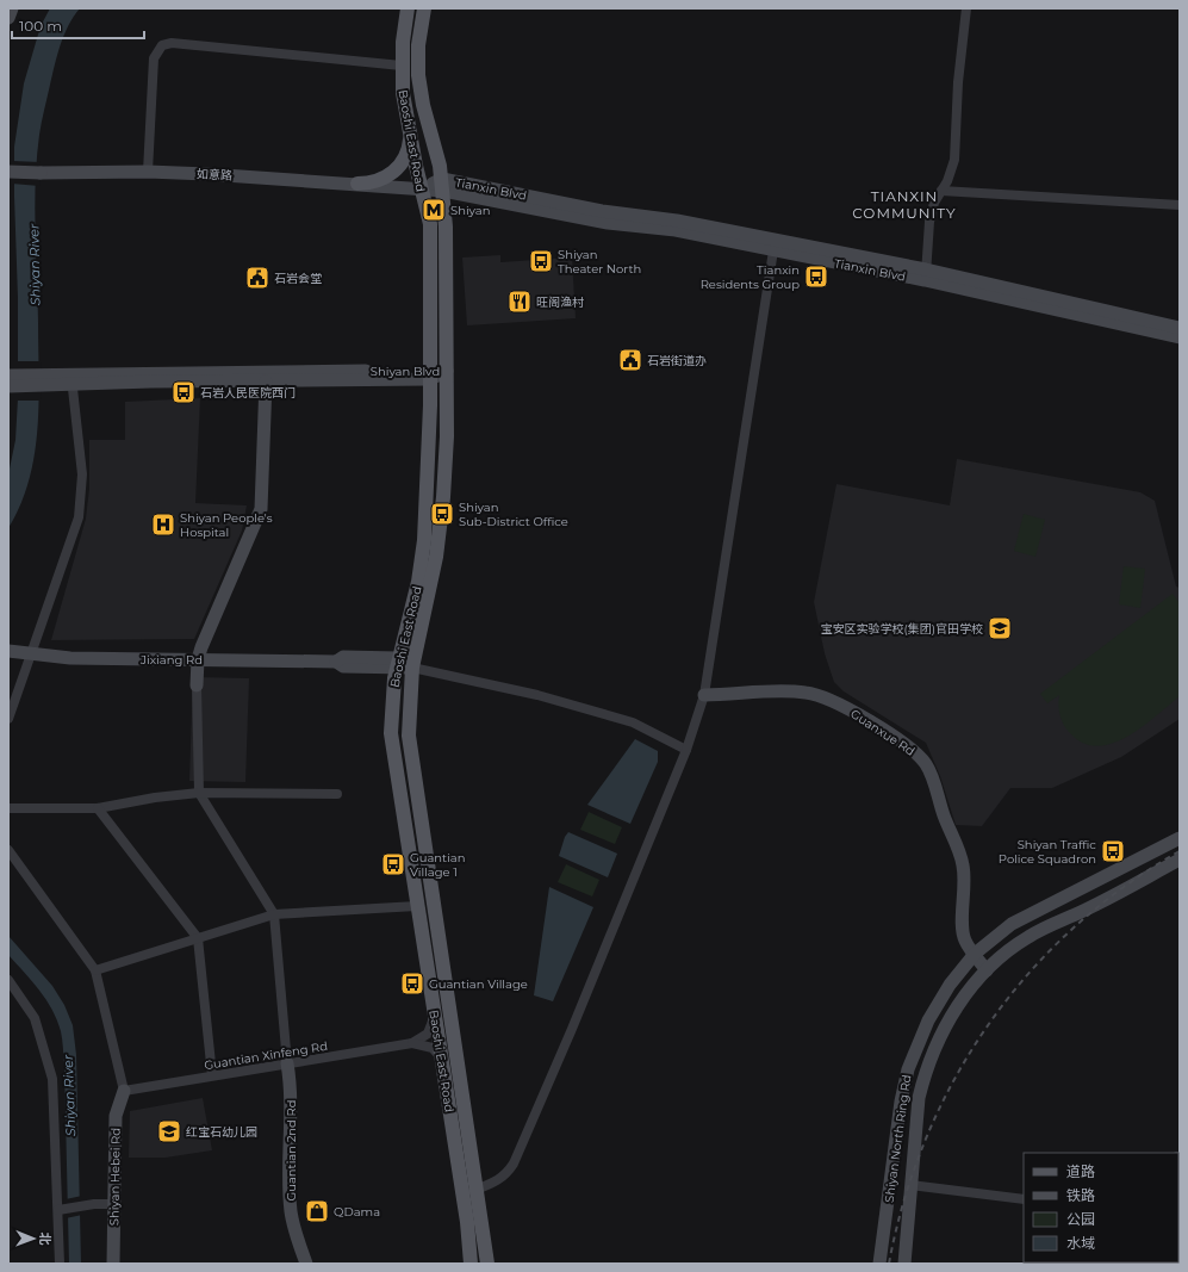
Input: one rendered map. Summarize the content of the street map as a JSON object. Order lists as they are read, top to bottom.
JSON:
{
  "streets": {
    "main road": ["Baoshi East Road"],
    "street": [
      "如意路",
      "Tianxin Blvd",
      "Shiyan Blvd",
      "Jixiang Rd",
      "Guanxue Rd",
      "Guantian Xinfeng Rd",
      "Shiyan North Ring Rd",
      "Guantian 2nd Rd",
      "Shiyan Hebei Rd"
    ]
  },
  "crossings": [
    ["Baoshi East Road", "如意路"],
    ["Baoshi East Road", "Tianxin Blvd"],
    ["Baoshi East Road", "Shiyan Blvd"],
    ["Baoshi East Road", "Jixiang Rd"],
    ["Baoshi East Road", "Guantian Xinfeng Rd"],
    ["如意路", "Tianxin Blvd"],
    ["Guanxue Rd", "Shiyan North Ring Rd"],
    ["Guantian Xinfeng Rd", "Guantian 2nd Rd"],
    ["Guantian Xinfeng Rd", "Shiyan Hebei Rd"]
  ],
  "districts": ["TIANXIN COMMUNITY"],
  "water": ["Shiyan River"],
  "places": {
    "metro station": ["Shiyan"],
    "bus stop": [
      "Shiyan Theater North",
      "Tianxin Residents Group",
      "石岩人民医院西门",
      "Shiyan Sub-District Office",
      "Shiyan Traffic Police Squadron",
      "Guantian Village 1",
      "Guantian Village"
    ],
    "public building": ["石岩会堂", "石岩街道办"],
    "restaurant": ["旺阁渔村"],
    "hospital": ["Shiyan People's Hospital"],
    "school or university": ["宝安区实验学校(集团)官田学校", "红宝石幼儿园"],
    "shop": ["QDama"]
  },
  "legend": [
    "道路",
    "铁路",
    "公园",
    "水域"
  ],
  "scale_bar": "100 m",
  "north": "right"
}
